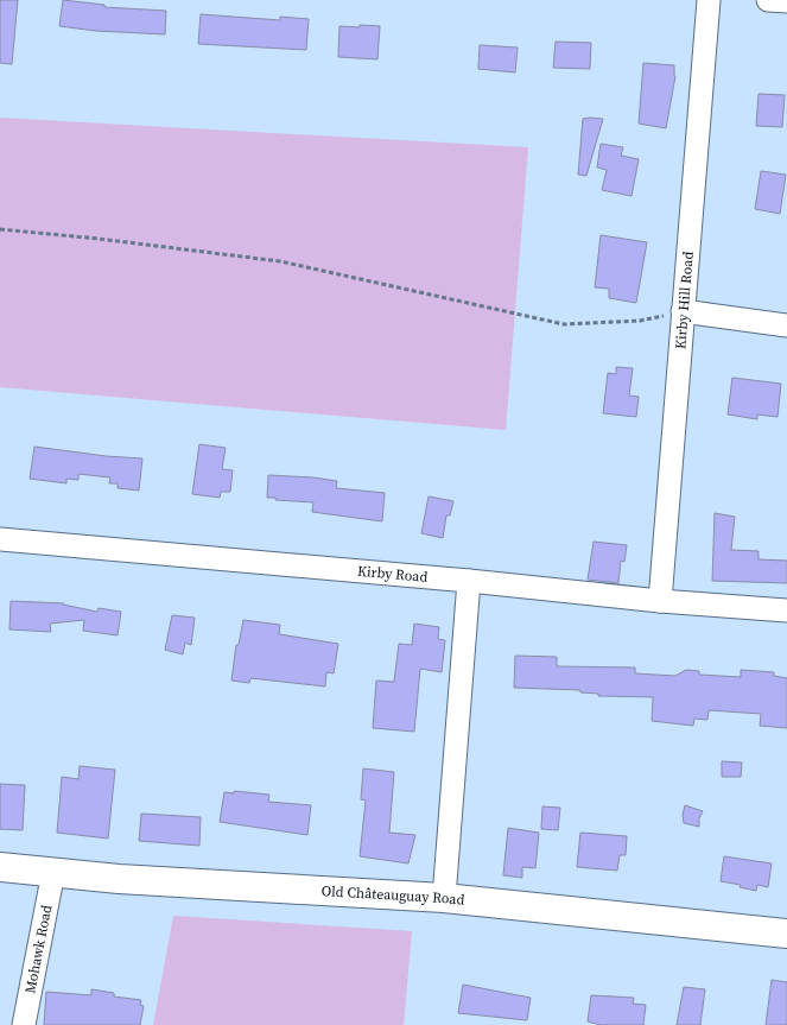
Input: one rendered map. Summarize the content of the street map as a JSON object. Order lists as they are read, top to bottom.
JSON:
{
  "streets": {
    "street": [
      "Kirby Hill Road",
      "Kirby Road",
      "Old Châteauguay Road",
      "Mohawk Road"
    ]
  },
  "crossings": [
    ["Kirby Hill Road", "Kirby Road"],
    ["Old Châteauguay Road", "Mohawk Road"]
  ]
}
